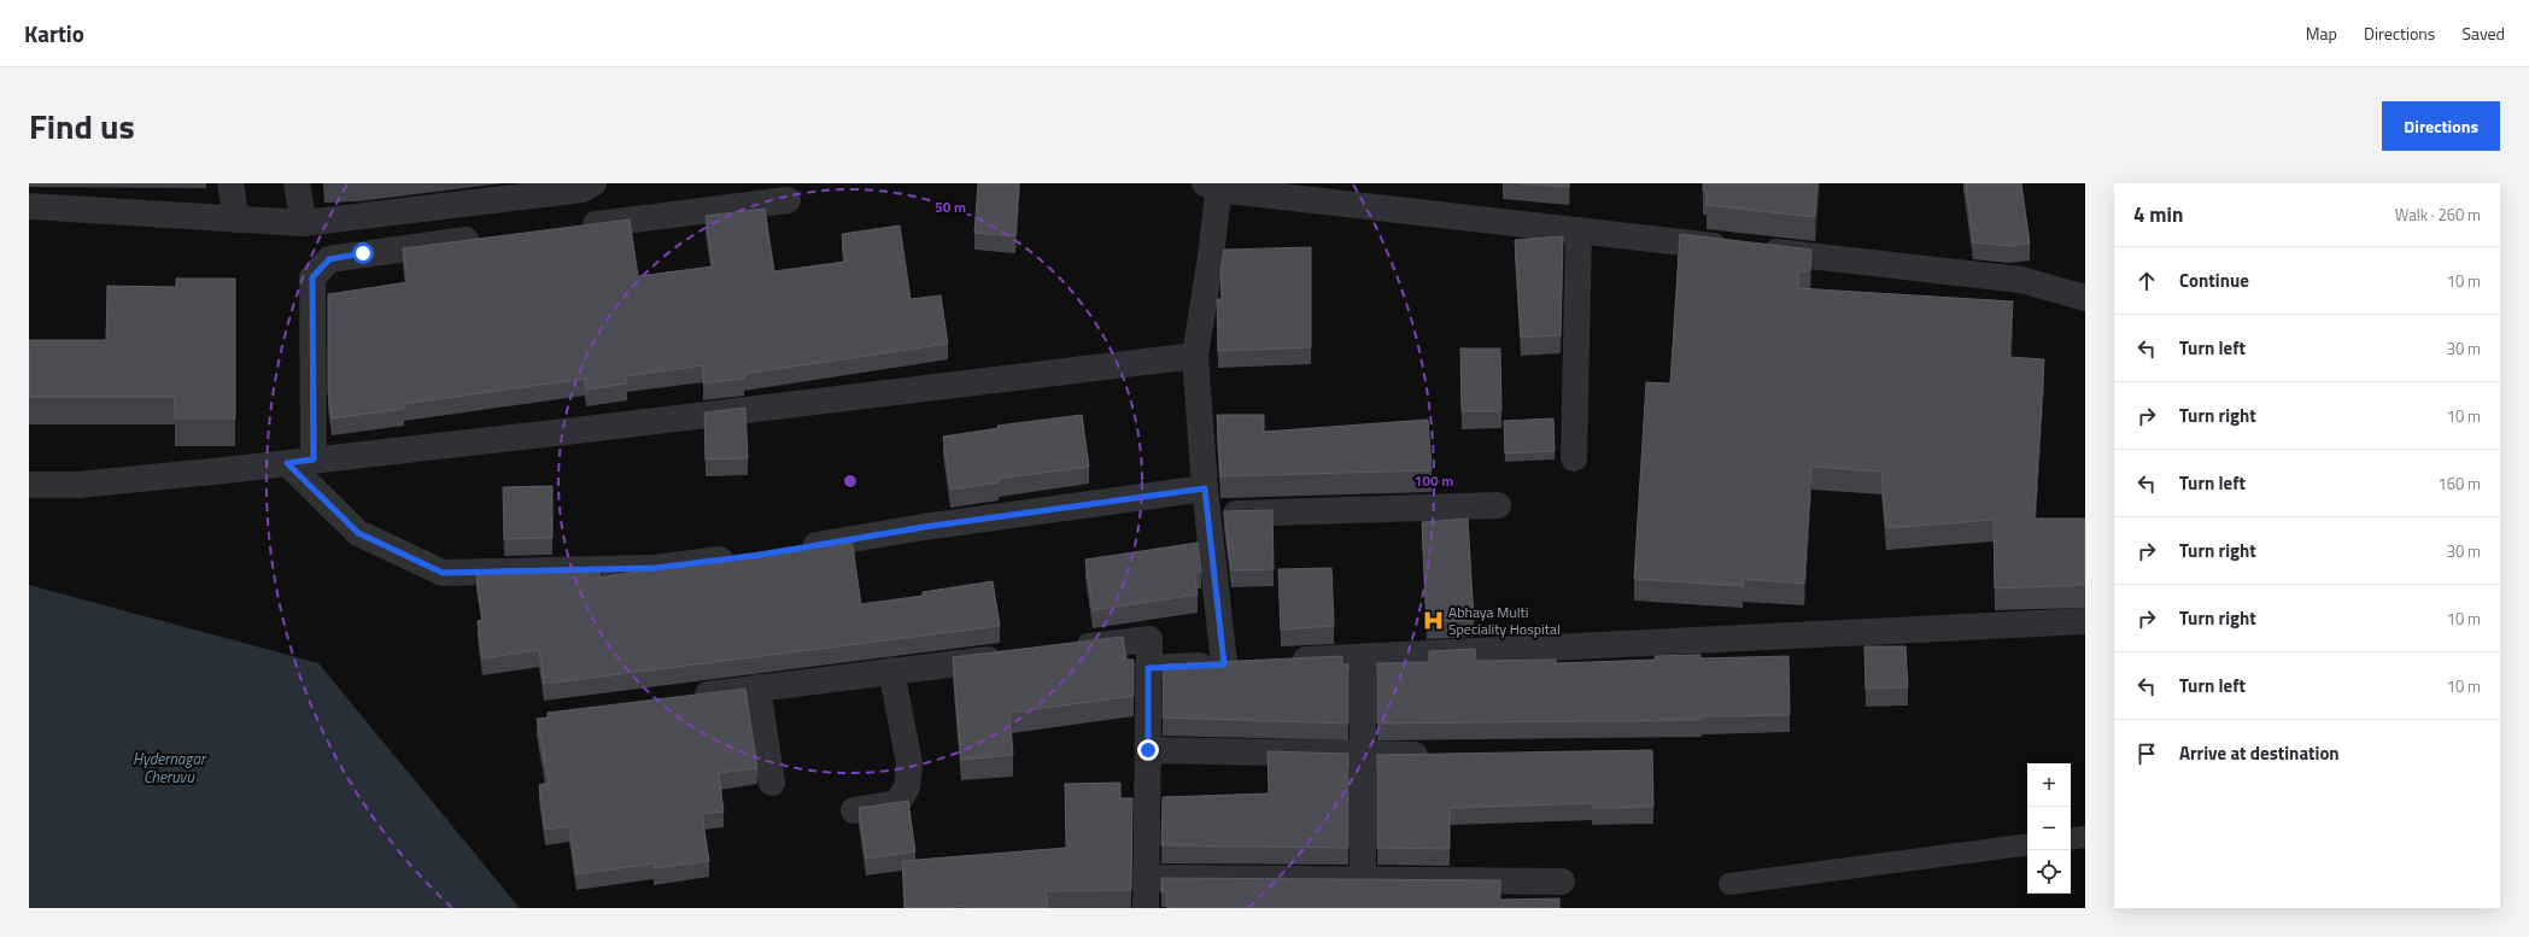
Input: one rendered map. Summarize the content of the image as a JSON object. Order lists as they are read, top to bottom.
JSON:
{
  "water": ["Hydernagar Cheruvu"],
  "places": {
    "hospital": ["Abhaya Multi Speciality Hospital"]
  },
  "page": {
    "header": "Kartio",
    "nav": ["Map", "Directions", "Saved"],
    "title": "Find us",
    "buttons": "Directions",
    "heading": ["4 min", "Walk · 260 m"],
    "list": [
      ["Continue", "10 m"],
      ["Turn left", "30 m"],
      ["Turn right", "10 m"],
      ["Turn left", "160 m"],
      ["Turn right", "30 m"],
      ["Turn right", "10 m"],
      ["Turn left", "10 m"],
      "Arrive at destination"
    ],
    "map_buttons": ["+", "−"]
  },
  "rings": ["50 m", "100 m"]
}
